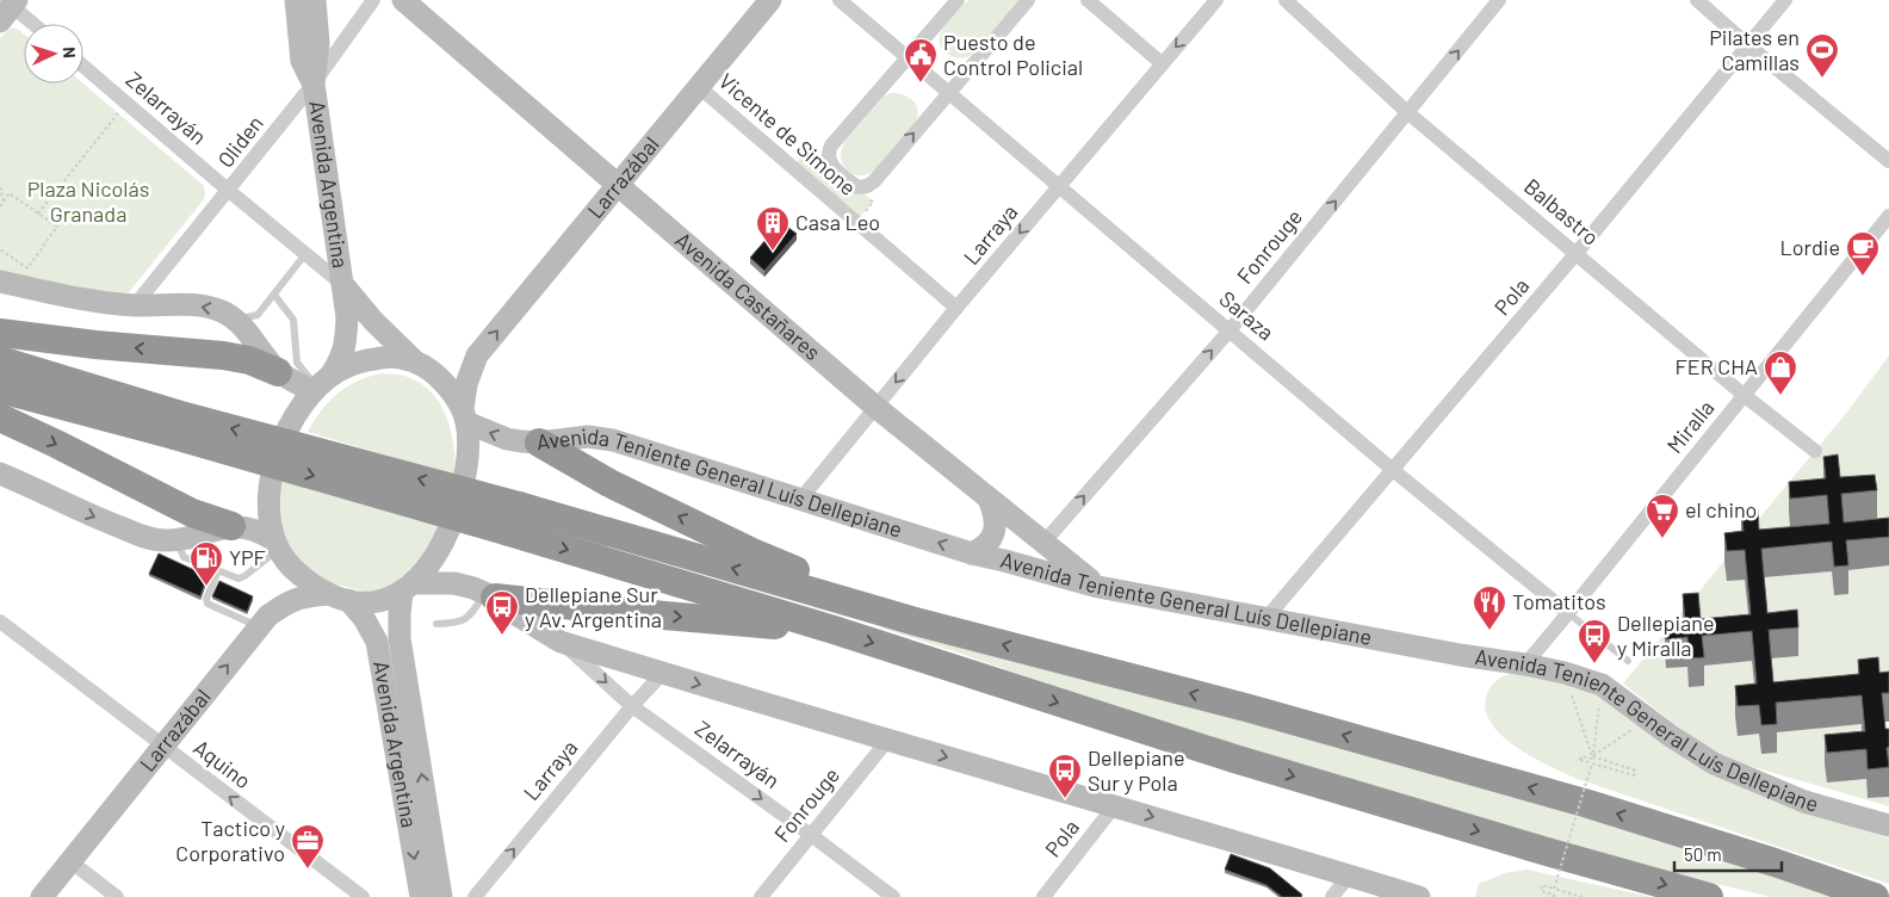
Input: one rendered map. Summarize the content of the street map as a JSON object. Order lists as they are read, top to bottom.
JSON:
{
  "streets": {
    "street": [
      "Zelarrayán",
      "Vicente de Simone",
      "Oliden",
      "Larrazábal",
      "Avenida Argentina",
      "Balbastro",
      "Larraya",
      "Fonrouge",
      "Avenida Castañares",
      "Pola",
      "Saraza",
      "Miralla",
      "Avenida Teniente General Luís Dellepiane",
      "Aquino"
    ]
  },
  "crossings": [
    ["Zelarrayán", "Oliden"],
    ["Zelarrayán", "Avenida Argentina"],
    ["Zelarrayán", "Larraya"],
    ["Zelarrayán", "Fonrouge"],
    ["Vicente de Simone", "Larrazábal"],
    ["Vicente de Simone", "Larraya"],
    ["Vicente de Simone", "Saraza"],
    ["Oliden", "Avenida Argentina"],
    ["Larrazábal", "Avenida Argentina"],
    ["Larrazábal", "Avenida Castañares"],
    ["Larrazábal", "Avenida Teniente General Luís Dellepiane"],
    ["Larrazábal", "Aquino"],
    ["Avenida Argentina", "Avenida Teniente General Luís Dellepiane"],
    ["Balbastro", "Fonrouge"],
    ["Balbastro", "Pola"],
    ["Balbastro", "Miralla"],
    ["Larraya", "Avenida Castañares"],
    ["Larraya", "Saraza"],
    ["Larraya", "Avenida Teniente General Luís Dellepiane"],
    ["Fonrouge", "Avenida Castañares"],
    ["Fonrouge", "Saraza"],
    ["Avenida Castañares", "Avenida Teniente General Luís Dellepiane"],
    ["Pola", "Saraza"],
    ["Pola", "Avenida Teniente General Luís Dellepiane"],
    ["Saraza", "Miralla"],
    ["Miralla", "Avenida Teniente General Luís Dellepiane"]
  ],
  "one_way": ["Fonrouge", "Aquino"],
  "parks": ["Plaza Nicolás Granada"],
  "places": {
    "sports": ["Pilates en Camillas"],
    "public building": ["Puesto de Control Policial"],
    "building": ["Casa Leo"],
    "cafe": ["Lordie"],
    "shop": ["FER CHA"],
    "supermarket": ["el chino"],
    "fuel station": ["YPF"],
    "restaurant": ["Tomatitos"],
    "bus stop": ["Dellepiane Sur y Av. Argentina", "Dellepiane y Miralla", "Dellepiane Sur y Pola"],
    "office": ["Tactico y Corporativo"]
  },
  "scale_bar": "50 m",
  "north": "right"
}
